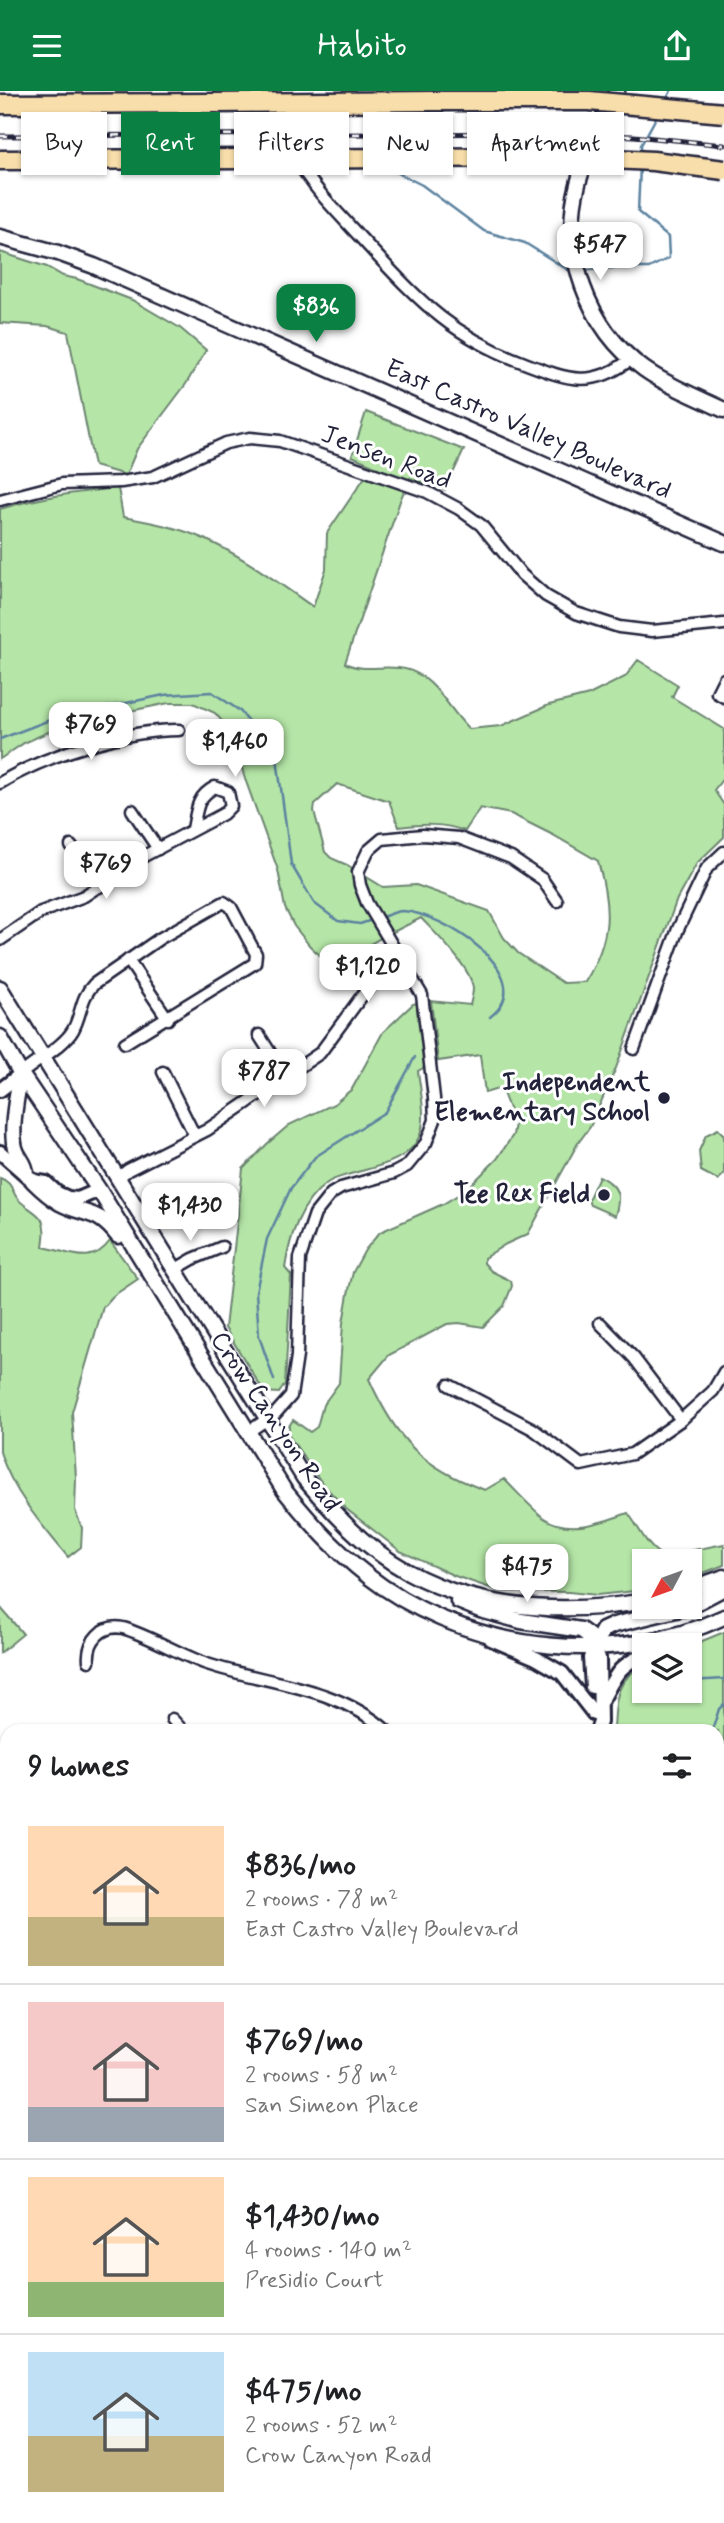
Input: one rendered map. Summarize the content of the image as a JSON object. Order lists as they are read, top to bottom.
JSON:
{
  "streets": {
    "main road": ["East Castro Valley Boulevard", "Crow Canyon Road"],
    "street": ["Jensen Road"]
  },
  "places": ["Independent Elementary School", "Tee Rex Field"],
  "north": "bottom left",
  "page": {
    "header": "Habito",
    "chip": [
      "Buy",
      "Rent",
      "Filters",
      "New",
      "Apartment"
    ],
    "price": [
      "$547",
      "$836",
      "$769",
      "$1,460",
      "$769",
      "$1,120",
      "$787",
      "$1,430",
      "$475"
    ],
    "heading": "9 homes",
    "list": [
      {
        "name": "$836/mo",
        "note": "2 rooms · 78 m² · East Castro Valley Boulevard"
      },
      {
        "name": "$769/mo",
        "note": "2 rooms · 58 m² · San Simeon Place"
      },
      {
        "name": "$1,430/mo",
        "note": "4 rooms · 140 m² · Presidio Court"
      },
      {
        "name": "$475/mo",
        "note": "2 rooms · 52 m² · Crow Canyon Road"
      }
    ]
  }
}
